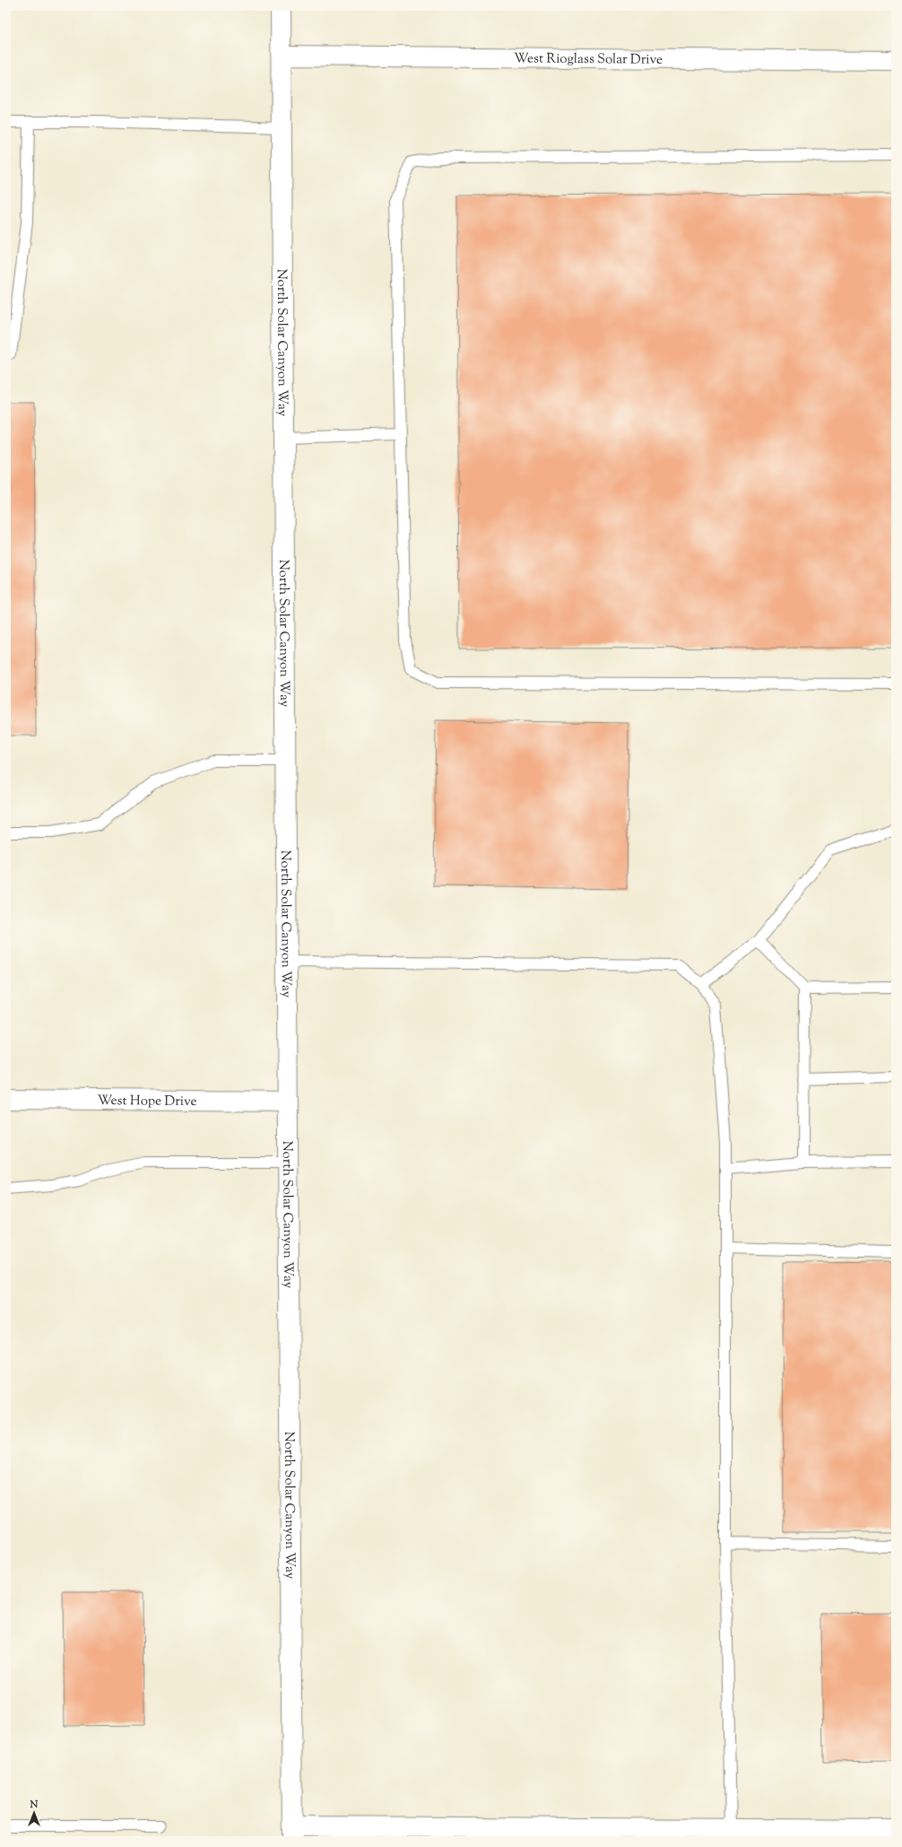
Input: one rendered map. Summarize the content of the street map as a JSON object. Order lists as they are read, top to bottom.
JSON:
{
  "streets": {
    "street": ["West Rioglass Solar Drive", "North Solar Canyon Way", "West Hope Drive"]
  },
  "crossings": [
    ["West Rioglass Solar Drive", "North Solar Canyon Way"],
    ["North Solar Canyon Way", "West Hope Drive"]
  ],
  "north": "top"
}
